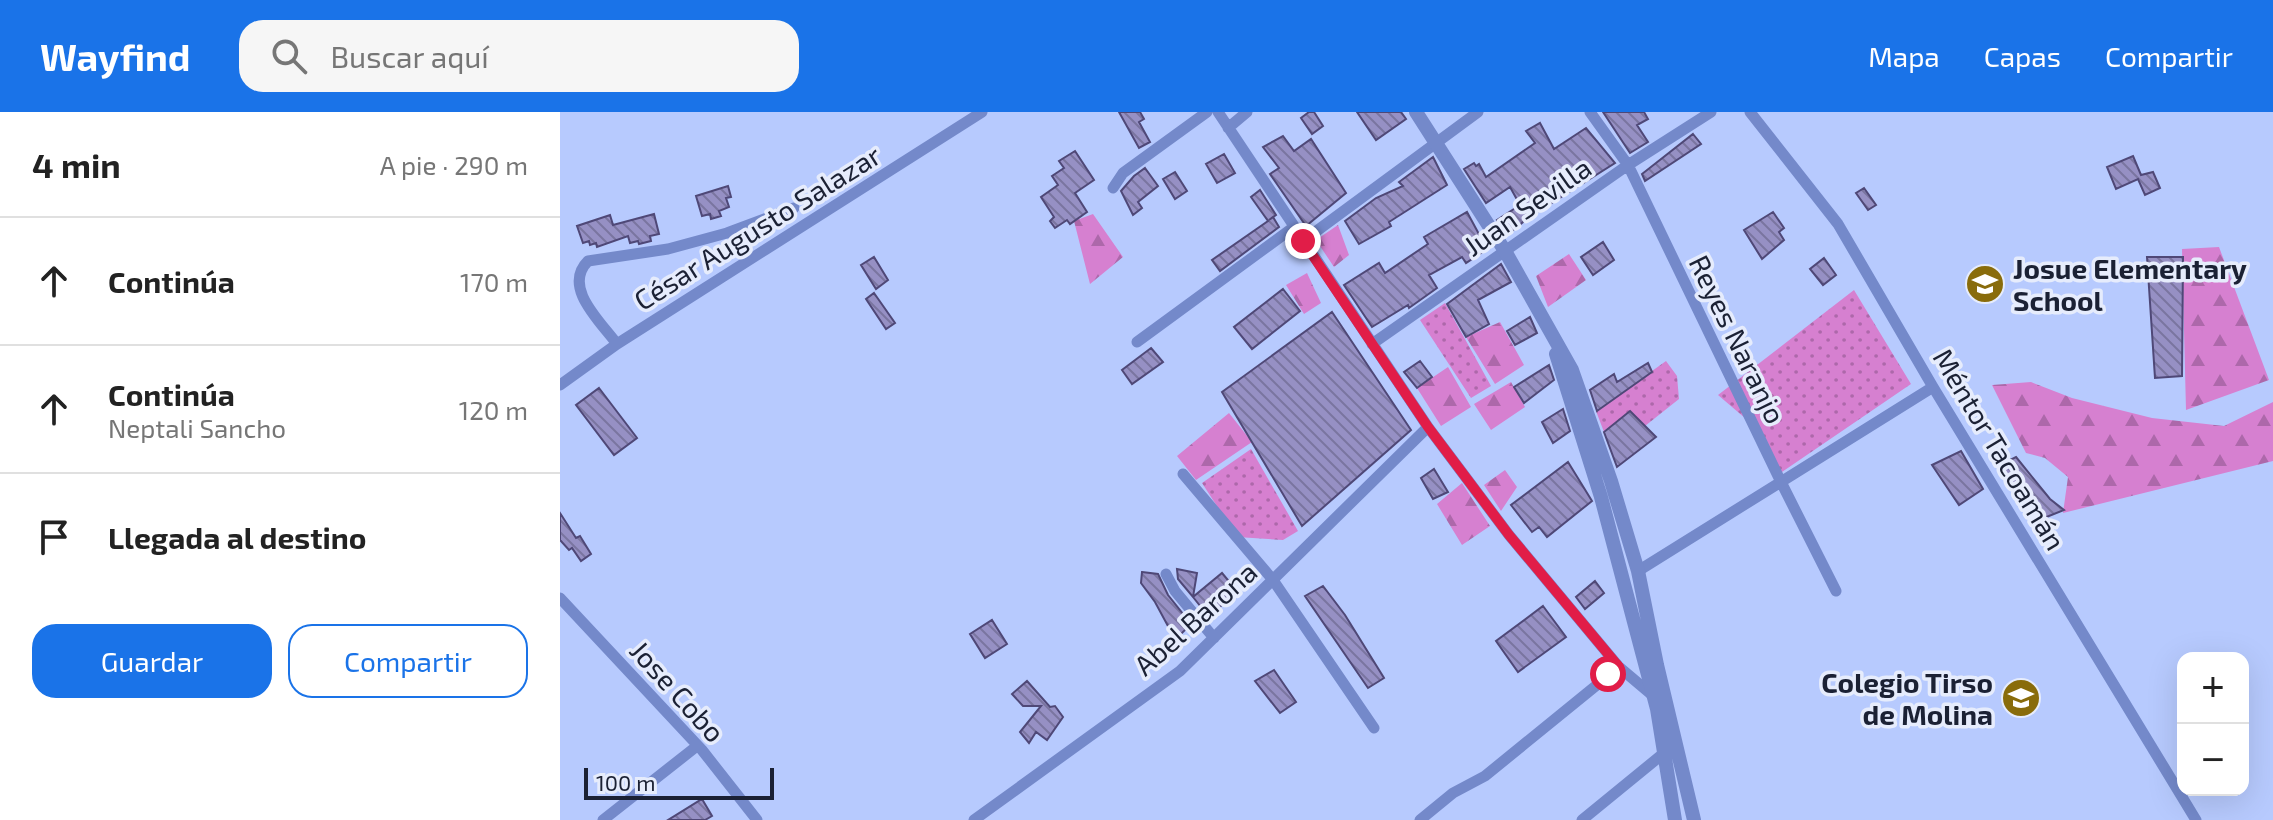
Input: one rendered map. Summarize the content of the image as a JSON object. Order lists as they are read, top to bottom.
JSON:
{
  "streets": {
    "street": [
      "Juan Sevilla",
      "César Augusto Salazar",
      "Reyes Naranjo",
      "Méntor Tacoamán",
      "Abel Barona",
      "Jose Cobo"
    ]
  },
  "crossings": [
    ["Juan Sevilla", "Reyes Naranjo"]
  ],
  "places": {
    "school or university": ["Josue Elementary School", "Colegio Tirso de Molina"]
  },
  "scale_bar": "100 m",
  "page": {
    "header": "Wayfind",
    "search": "Buscar aquí",
    "nav": ["Mapa", "Capas", "Compartir"],
    "heading": ["4 min", "A pie · 290 m"],
    "list": [
      ["Continúa", "170 m"],
      ["Continúa", "Neptali Sancho", "120 m"],
      "Llegada al destino"
    ],
    "buttons": ["Guardar", "Compartir"],
    "map_buttons": ["+", "−"],
    "scale": "100 m"
  }
}
